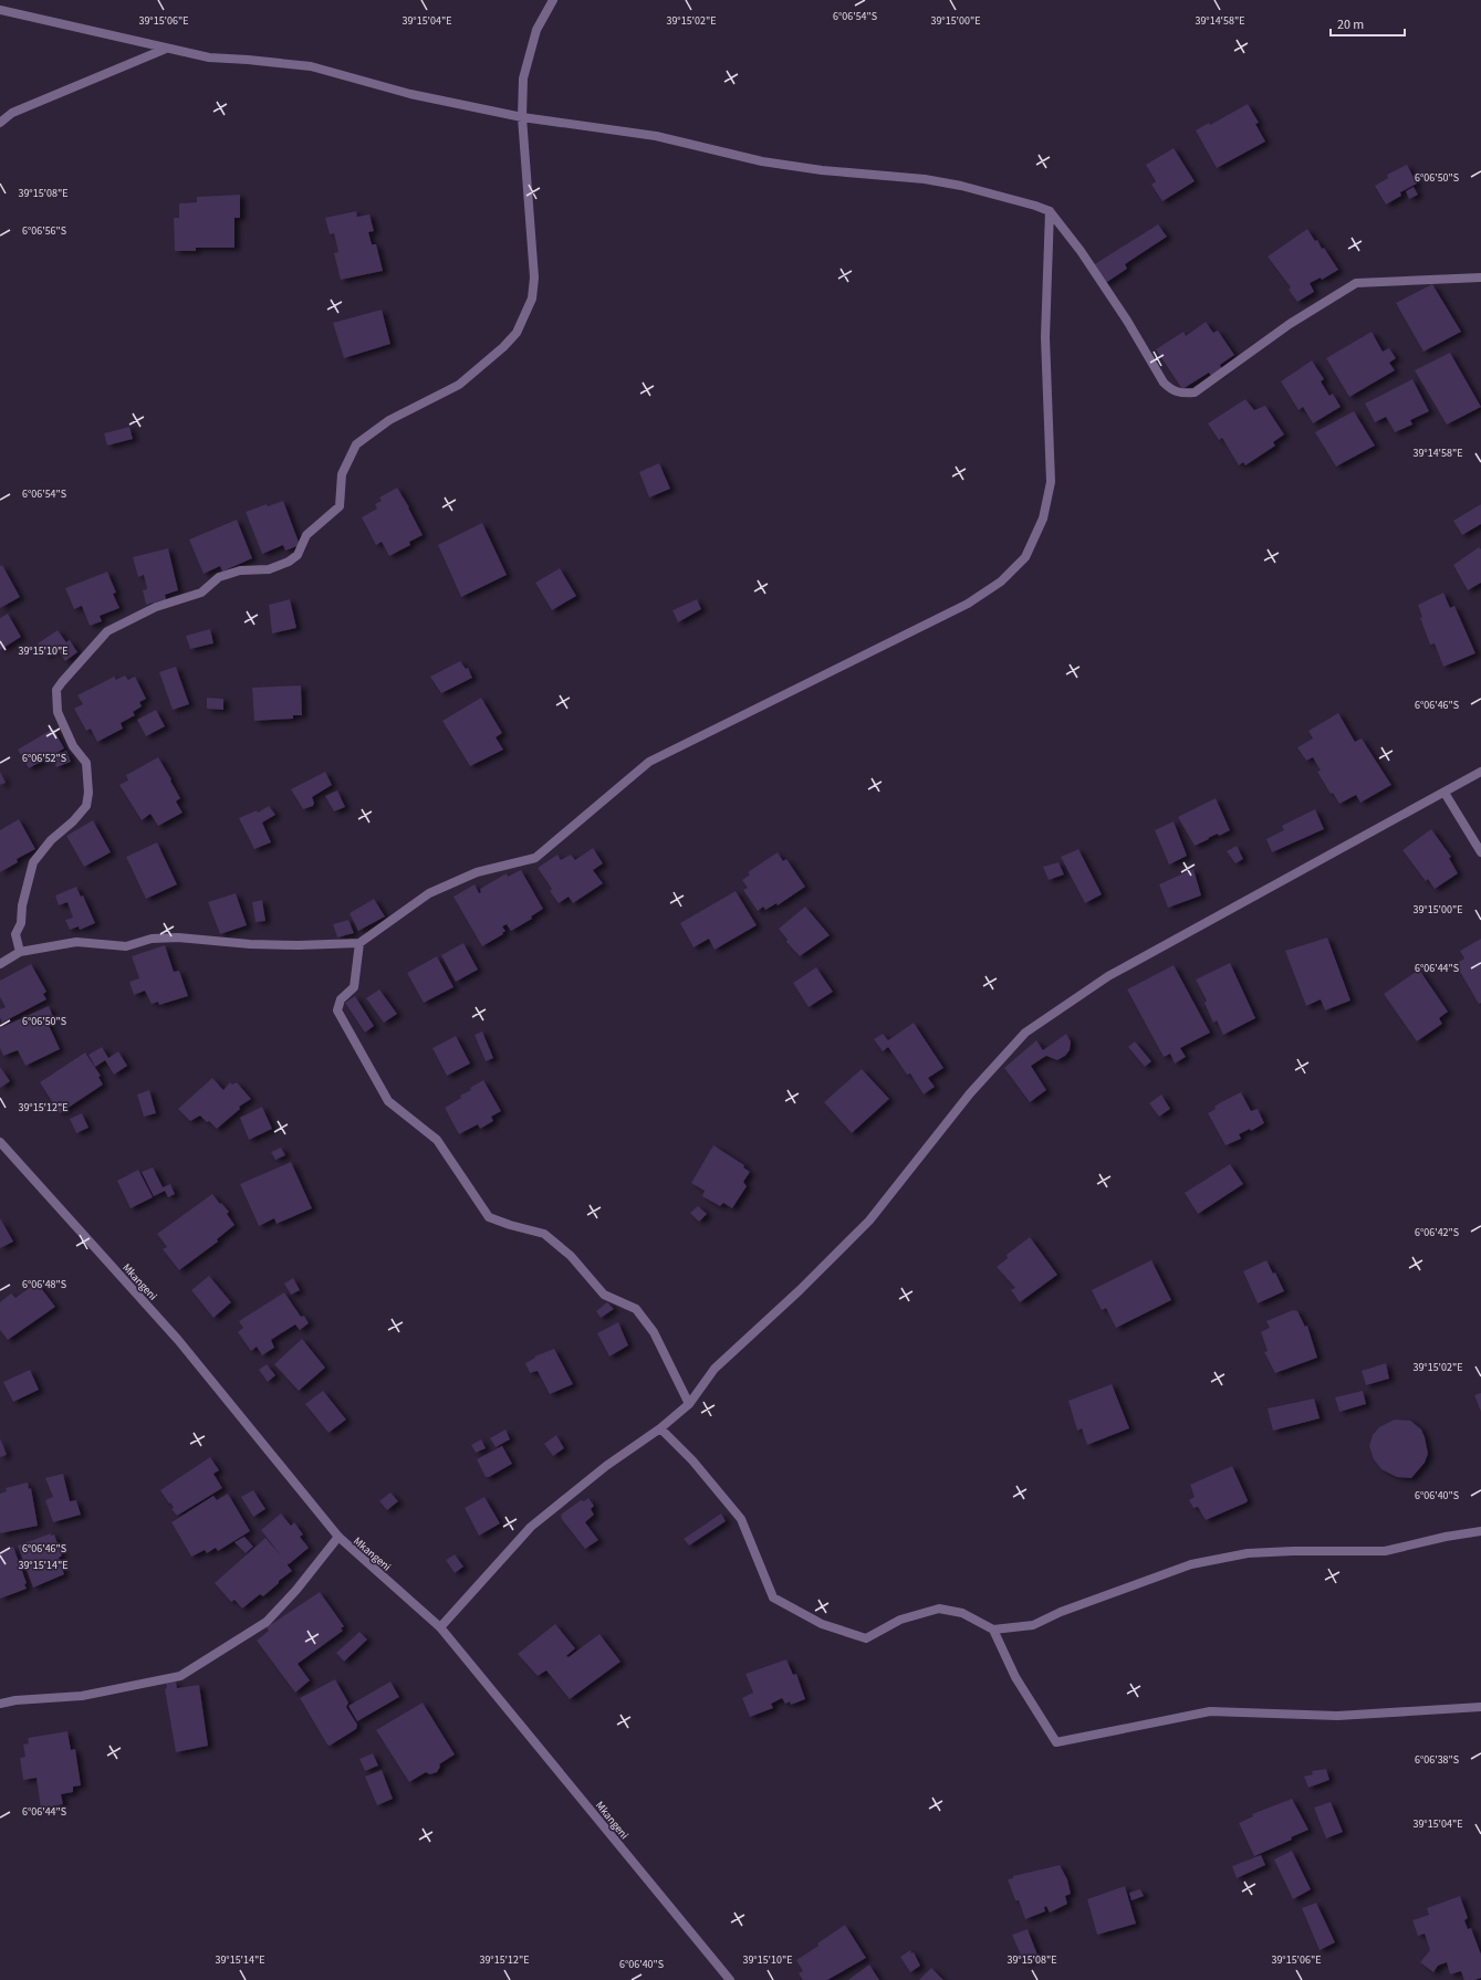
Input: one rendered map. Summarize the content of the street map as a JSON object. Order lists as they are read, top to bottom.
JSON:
{
  "streets": {
    "street": ["Mkangeni"]
  },
  "scale_bar": "20 m",
  "coordinates": [
    "6°06'54\"S",
    "39°15'02\"E",
    "39°15'06\"E",
    "39°15'04\"E",
    "39°15'00\"E",
    "39°14'58\"E",
    "6°06'50\"S",
    "39°15'08\"E",
    "6°06'56\"S",
    "39°15'10\"E",
    "6°06'46\"S",
    "6°06'52\"S",
    "6°06'44\"S",
    "39°15'12\"E",
    "6°06'42\"S",
    "6°06'48\"S",
    "6°06'40\"S",
    "39°15'14\"E",
    "6°06'38\"S"
  ]
}
